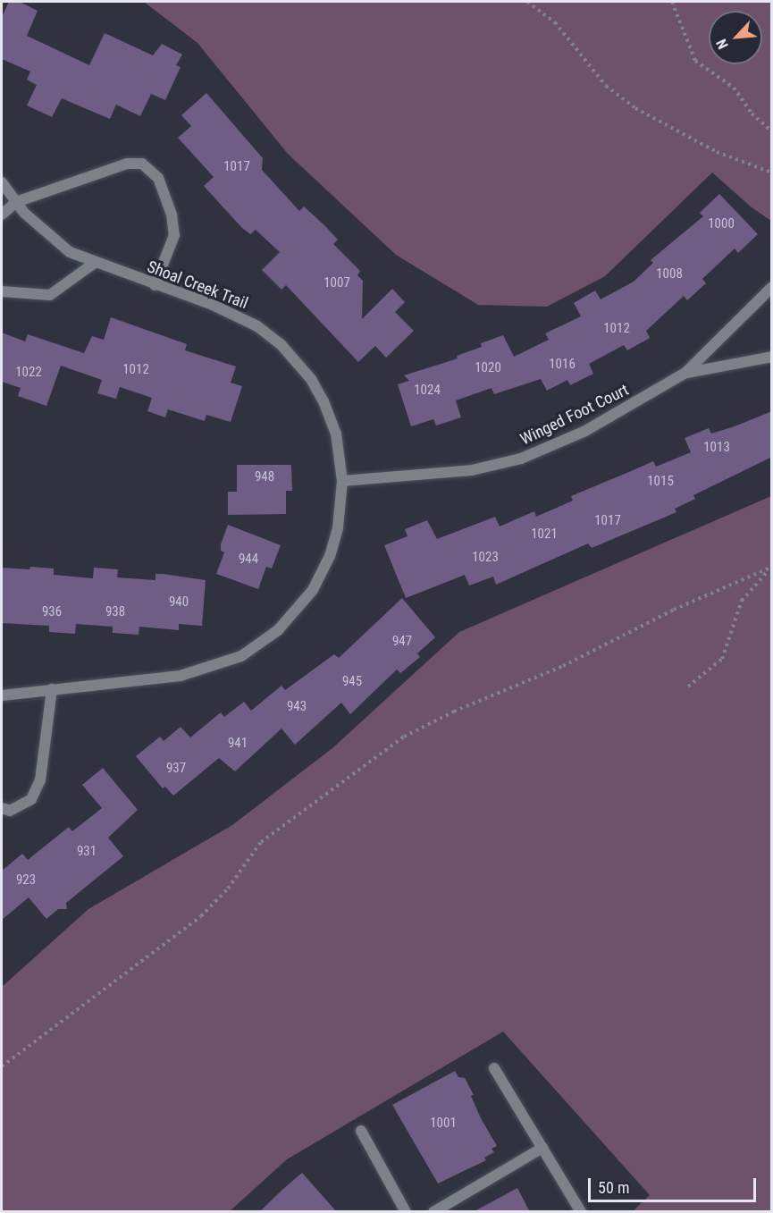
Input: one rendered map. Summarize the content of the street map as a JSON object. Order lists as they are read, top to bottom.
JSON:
{
  "streets": {
    "street": ["Shoal Creek Trail", "Winged Foot Court"]
  },
  "crossings": [
    ["Shoal Creek Trail", "Winged Foot Court"]
  ],
  "house_numbers": [
    "1017",
    "1000",
    "1008",
    "1007",
    "1012",
    "1016",
    "1020",
    "1012",
    "1022",
    "1024",
    "1013",
    "948",
    "1015",
    "1017",
    "1021",
    "1023",
    "944",
    "940",
    "936",
    "938",
    "947",
    "945",
    "943",
    "941",
    "937",
    "931",
    "923",
    "1001"
  ],
  "scale_bar": "50 m",
  "north": "bottom left"
}
